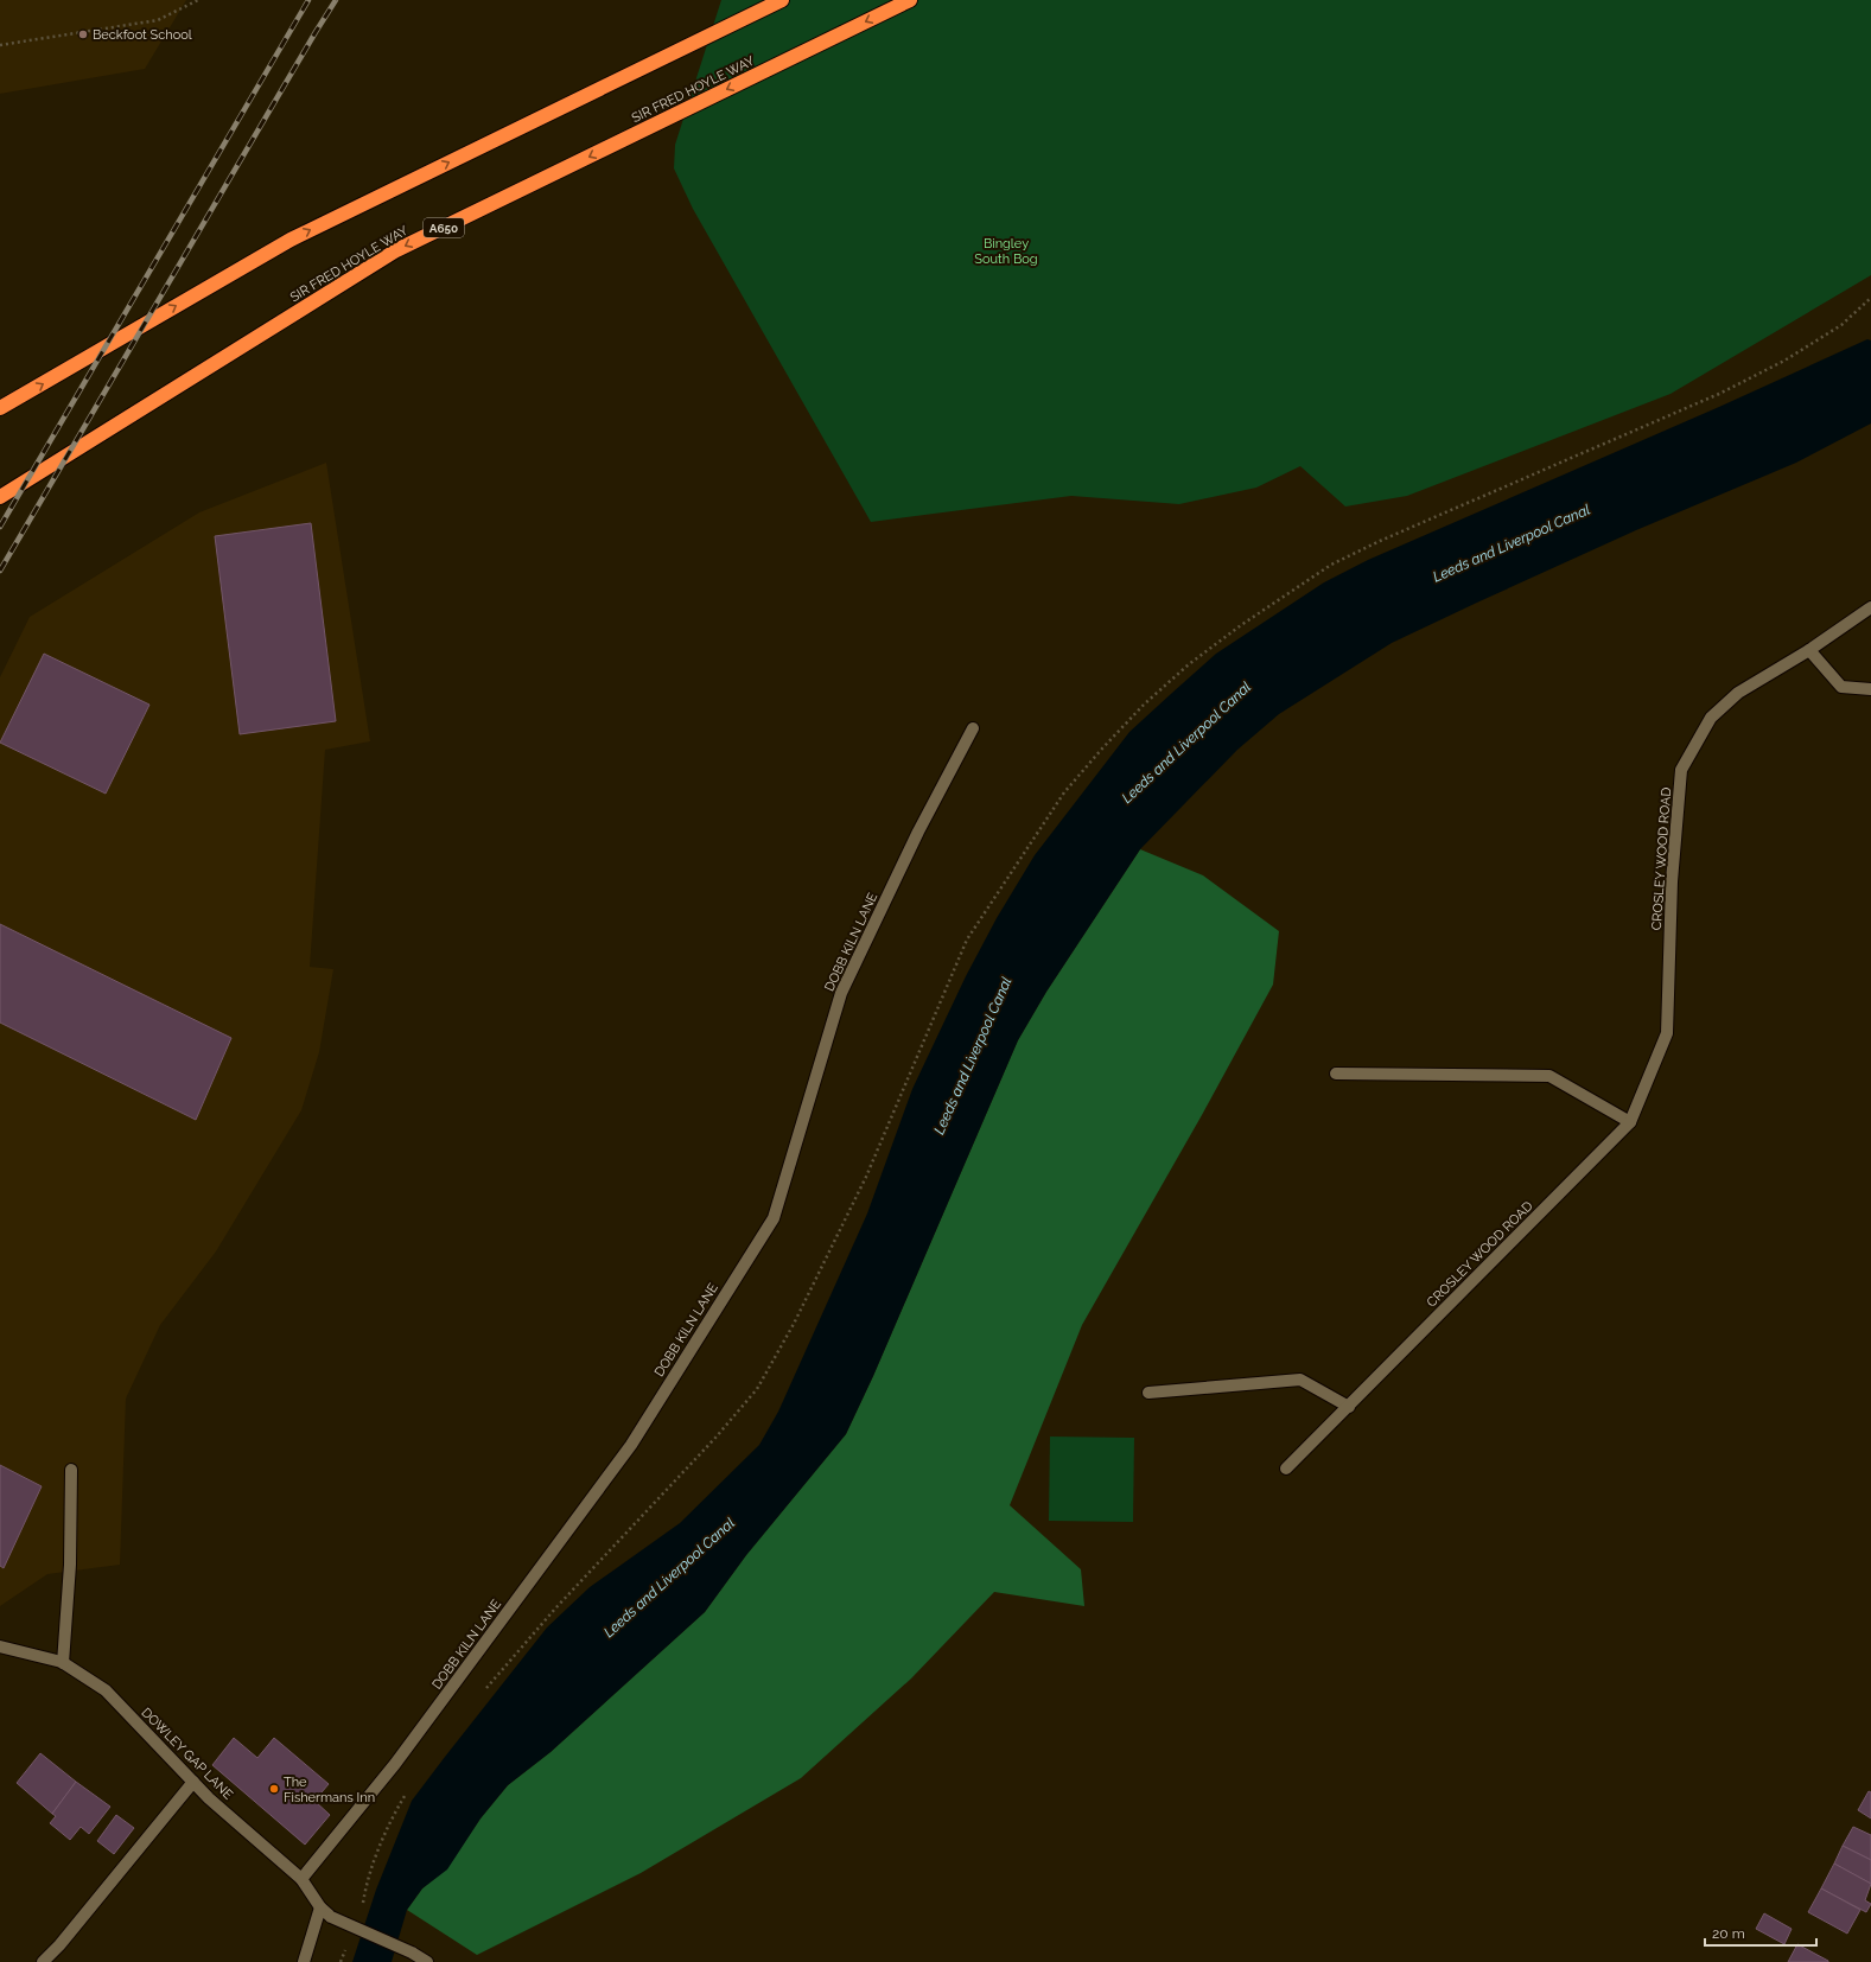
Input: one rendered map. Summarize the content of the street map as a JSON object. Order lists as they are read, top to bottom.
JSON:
{
  "streets": {
    "highway": ["SIR FRED HOYLE WAY", "A650"],
    "street": ["CROSLEY WOOD ROAD", "DOBB KILN LANE", "DOWLEY GAP LANE"]
  },
  "crossings": [
    ["DOBB KILN LANE", "DOWLEY GAP LANE"]
  ],
  "water": ["Leeds and Liverpool Canal"],
  "parks": ["Bingley South Bog"],
  "places": ["Beckfoot School", "The Fishermans Inn"],
  "scale_bar": "20 m"
}
